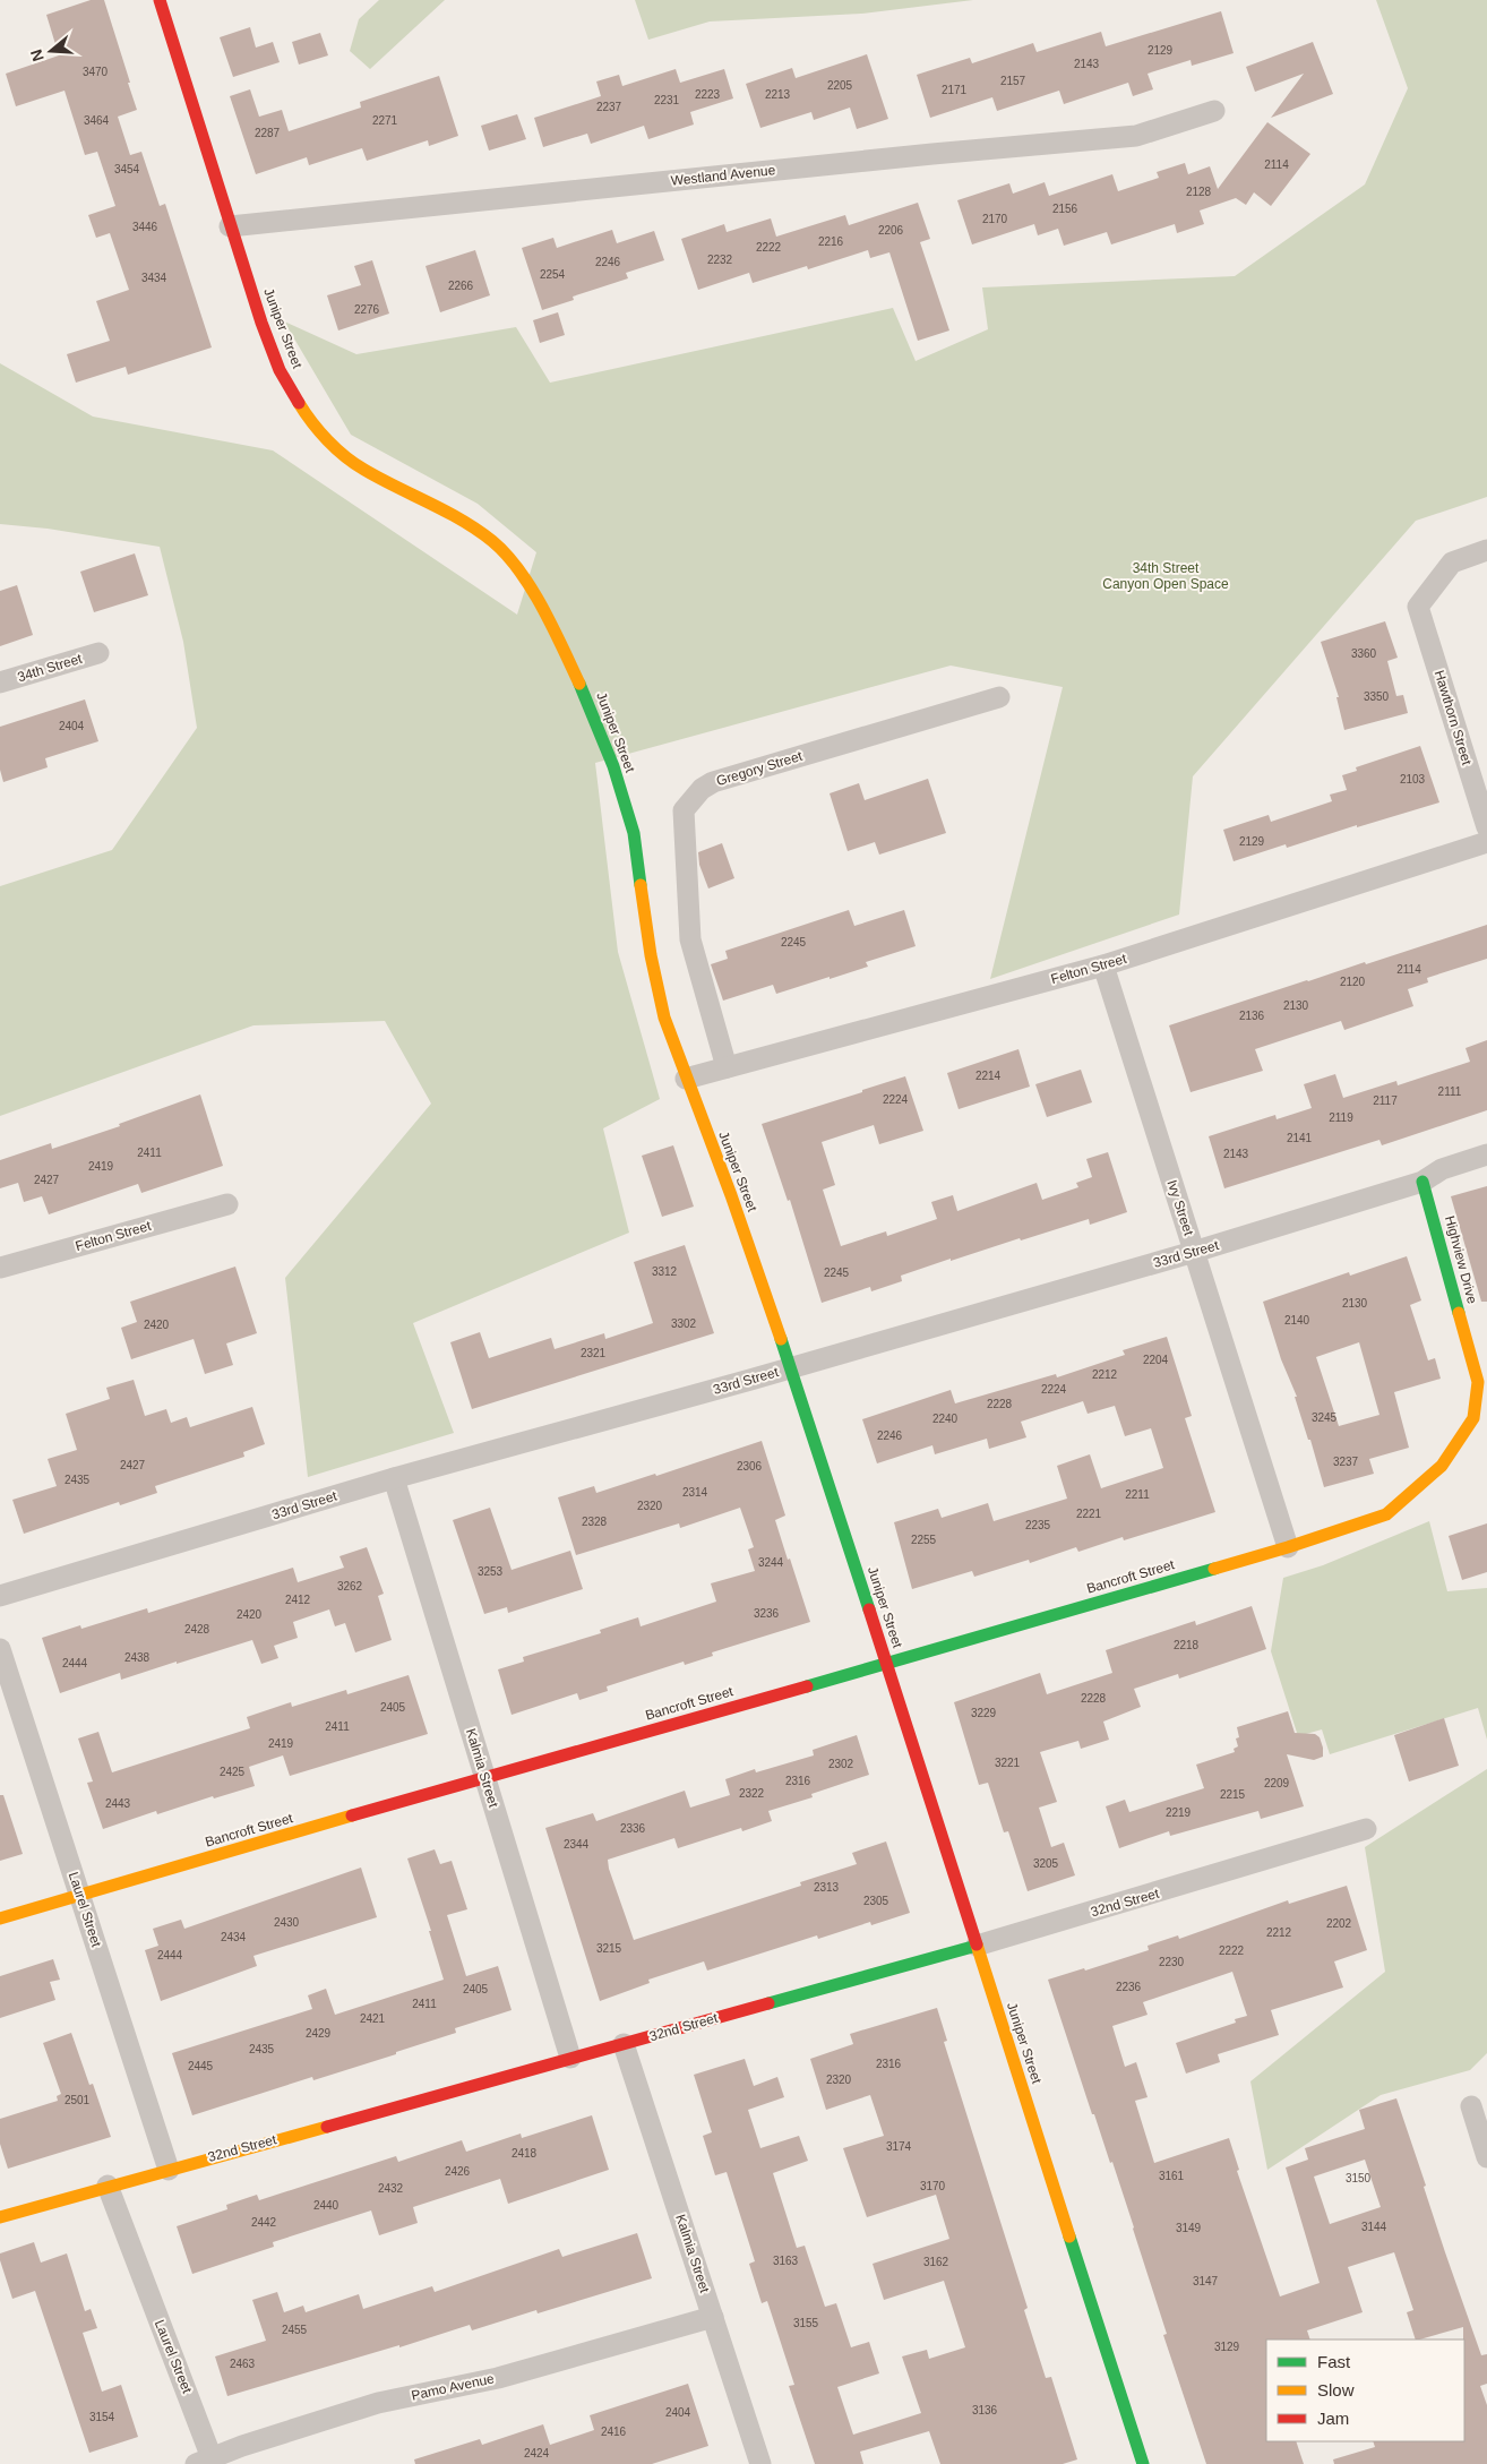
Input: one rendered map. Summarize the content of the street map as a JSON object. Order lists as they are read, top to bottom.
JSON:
{
  "streets": {
    "street": [
      "Westland Avenue",
      "Juniper Street",
      "34th Street",
      "Hawthorn Street",
      "Gregory Street",
      "Felton Street",
      "Ivy Street",
      "33rd Street",
      "Highview Drive",
      "Bancroft Street",
      "Kalmia Street",
      "32nd Street",
      "Laurel Street",
      "Pamo Avenue"
    ]
  },
  "crossings": [
    ["Westland Avenue", "Juniper Street"],
    ["Juniper Street", "Felton Street"],
    ["Juniper Street", "33rd Street"],
    ["Juniper Street", "Bancroft Street"],
    ["Juniper Street", "32nd Street"],
    ["Gregory Street", "Felton Street"],
    ["Felton Street", "Ivy Street"],
    ["Ivy Street", "33rd Street"],
    ["Ivy Street", "Bancroft Street"],
    ["33rd Street", "Highview Drive"],
    ["33rd Street", "Kalmia Street"],
    ["Highview Drive", "Bancroft Street"],
    ["Bancroft Street", "Kalmia Street"],
    ["Bancroft Street", "Laurel Street"],
    ["Kalmia Street", "32nd Street"],
    ["Kalmia Street", "Pamo Avenue"],
    ["32nd Street", "Laurel Street"],
    ["Laurel Street", "Pamo Avenue"]
  ],
  "parks": ["34th Street Canyon Open Space"],
  "house_numbers": [
    "2129",
    "2143",
    "3470",
    "2157",
    "2205",
    "2171",
    "2223",
    "2213",
    "2231",
    "2237",
    "3464",
    "2271",
    "2287",
    "2114",
    "3454",
    "2128",
    "2156",
    "2170",
    "3446",
    "2206",
    "2216",
    "2222",
    "2232",
    "2246",
    "2254",
    "3434",
    "2266",
    "2276",
    "3360",
    "3350",
    "2404",
    "2103",
    "2129",
    "2245",
    "2114",
    "2120",
    "2130",
    "2136",
    "2214",
    "2111",
    "2224",
    "2117",
    "2119",
    "2141",
    "2411",
    "2143",
    "2419",
    "2427",
    "3312",
    "2245",
    "2130",
    "2140",
    "3302",
    "2420",
    "2321",
    "2204",
    "2212",
    "2224",
    "2228",
    "3245",
    "2240",
    "2246",
    "3237",
    "2427",
    "2306",
    "2435",
    "2314",
    "2211",
    "2320",
    "2221",
    "2328",
    "2235",
    "2255",
    "3244",
    "3253",
    "3262",
    "2412",
    "3236",
    "2420",
    "2428",
    "2218",
    "2438",
    "2444",
    "2228",
    "2405",
    "3229",
    "2411",
    "2419",
    "3221",
    "2302",
    "2425",
    "2316",
    "2209",
    "2322",
    "2215",
    "2443",
    "2219",
    "2336",
    "2344",
    "3205",
    "2313",
    "2305",
    "2430",
    "2202",
    "2212",
    "2434",
    "3215",
    "2222",
    "2444",
    "2230",
    "2236",
    "2405",
    "2411",
    "2421",
    "2429",
    "2435",
    "2316",
    "2445",
    "2320",
    "2501",
    "3174",
    "2418",
    "2426",
    "3161",
    "3150",
    "3170",
    "2432",
    "2440",
    "2442",
    "3144",
    "3149",
    "3163",
    "3162",
    "3147",
    "3155",
    "2455",
    "3129",
    "2463",
    "3136",
    "2404",
    "3154",
    "2416",
    "2424"
  ],
  "legend": ["Fast", "Slow", "Jam"],
  "north": "left"
}
